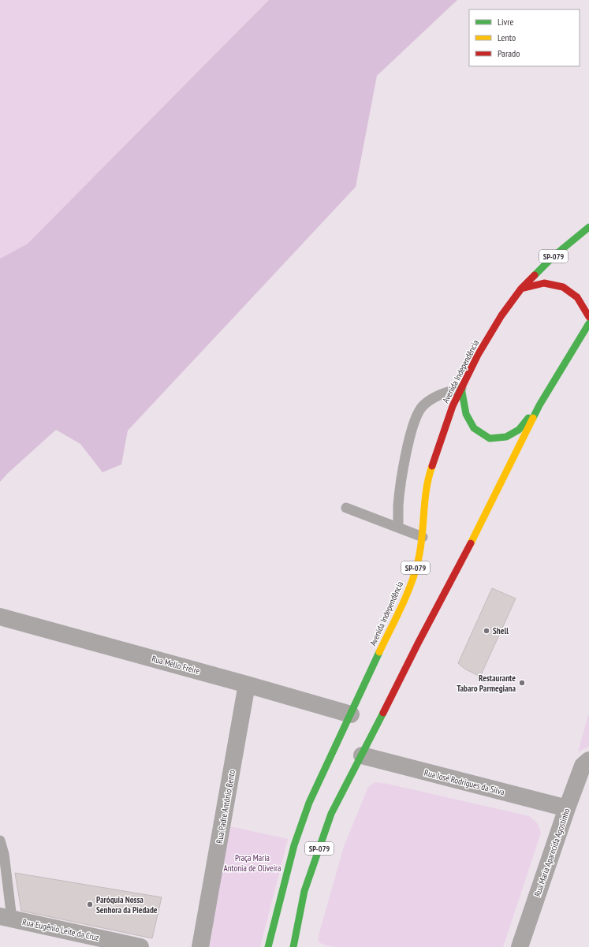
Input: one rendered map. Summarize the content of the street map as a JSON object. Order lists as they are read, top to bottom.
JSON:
{
  "streets": {
    "main road": ["SP-079", "Avenida Independência"],
    "street": [
      "Rua Mello Freire",
      "Rua José Rodrigues da Silva",
      "Rua Padre Antônio Bento",
      "Rua Maria Aparecida Agostinho",
      "Rua Eugênio Leite da Cruz"
    ]
  },
  "crossings": [
    ["SP-079", "Rua José Rodrigues da Silva"],
    ["Avenida Independência", "Rua Mello Freire"],
    ["Rua Mello Freire", "Rua Padre Antônio Bento"],
    ["Rua José Rodrigues da Silva", "Rua Maria Aparecida Agostinho"]
  ],
  "parks": ["Praça Maria Antonia de Oliveira"],
  "places": ["Shell", "Restaurante Tabaro Parmegiana", "Paróquia Nossa Senhora da Piedade"],
  "legend": ["Livre", "Lento", "Parado"]
}
